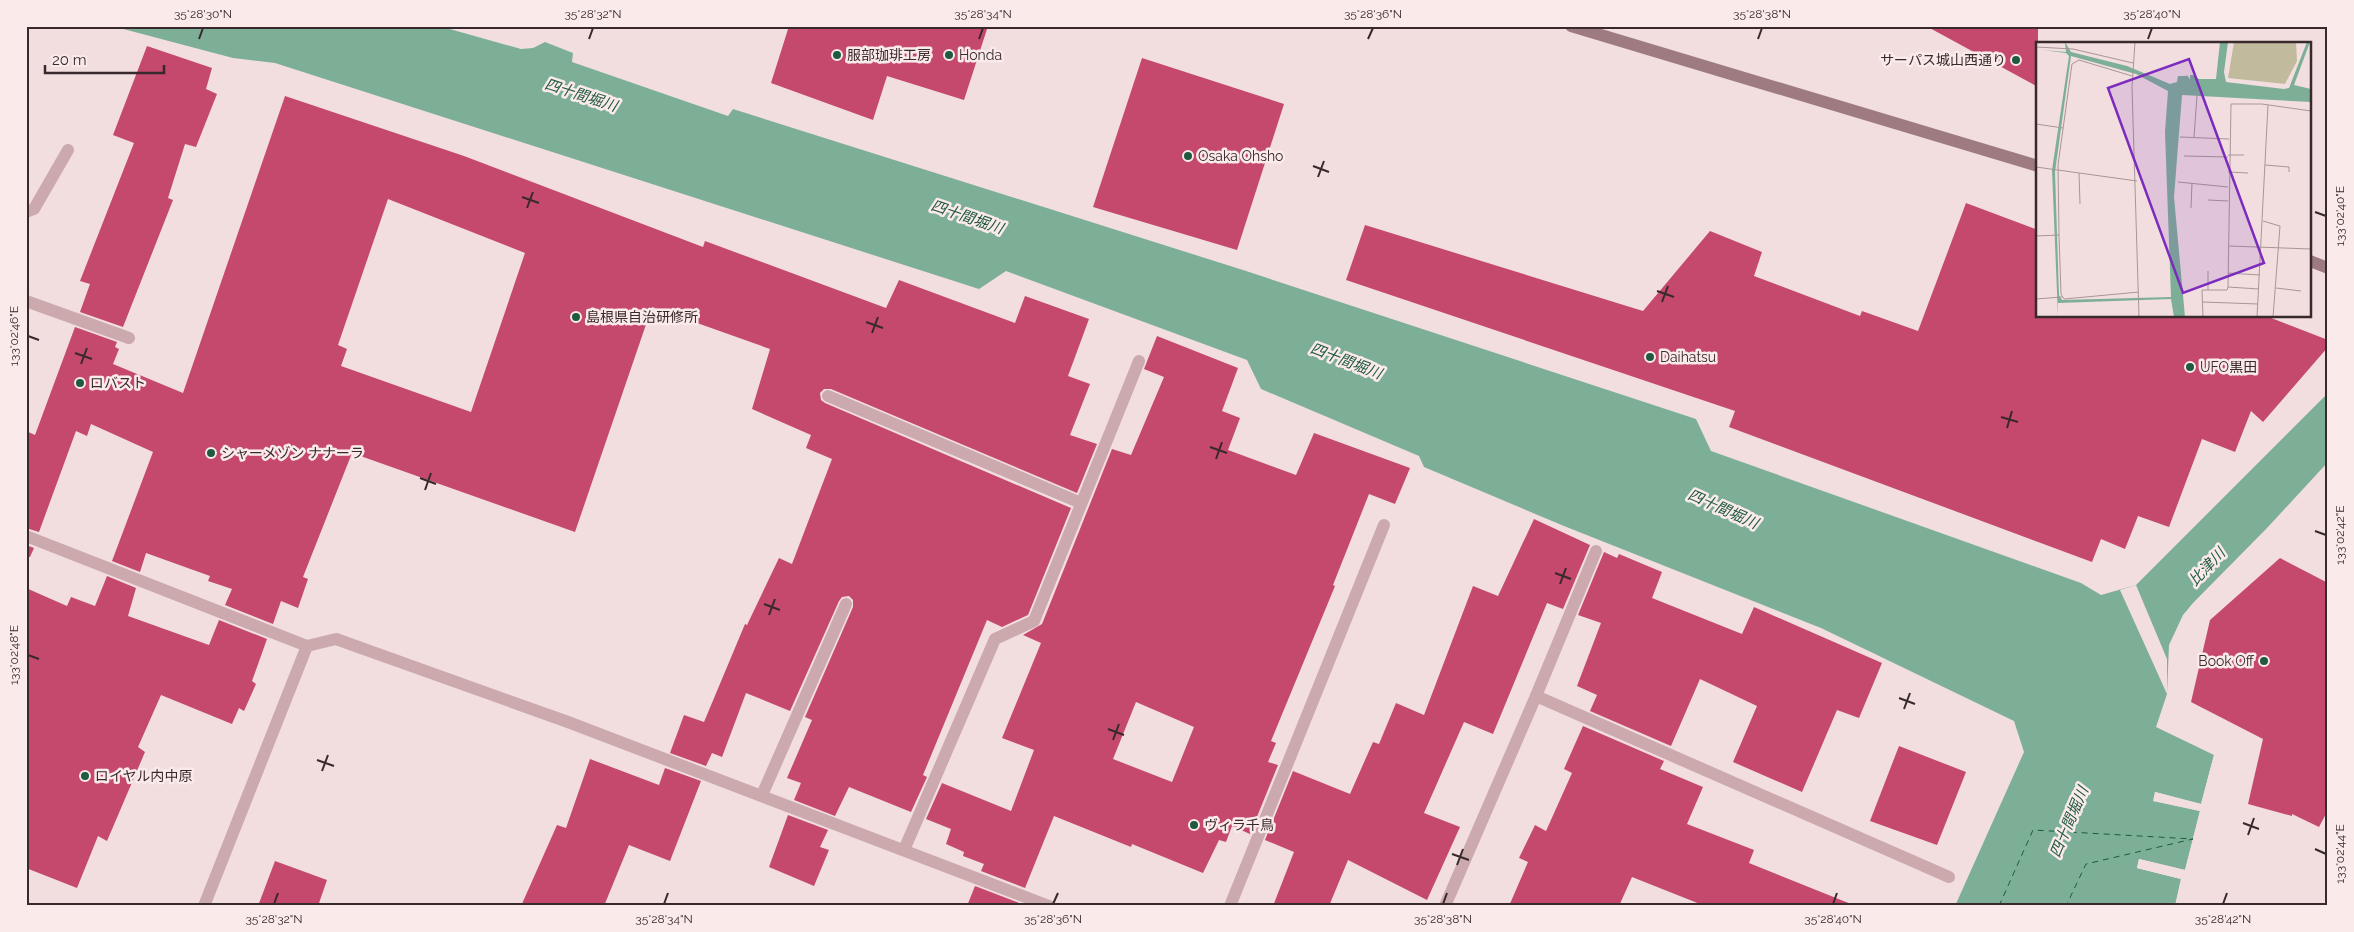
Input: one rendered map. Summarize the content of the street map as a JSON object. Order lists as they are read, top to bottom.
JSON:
{
  "water": ["四十間堀川", "比津川"],
  "places": [
    "服部珈琲工房",
    "Honda",
    "サーパス城山西通り",
    "Osaka Ohsho",
    "島根県自治研修所",
    "Daihatsu",
    "UFO黒田",
    "ロバスト",
    "シャーメゾン ナナーラ",
    "Book Off",
    "ロイヤル内中原",
    "ヴィラ千鳥"
  ],
  "scale_bar": "20 m",
  "coordinates": [
    "35°28'30\"N",
    "35°28'32\"N",
    "35°28'34\"N",
    "35°28'36\"N",
    "35°28'38\"N",
    "35°28'40\"N",
    "133°02'40\"E",
    "133°02'46\"E",
    "133°02'42\"E",
    "133°02'48\"E",
    "133°02'44\"E",
    "35°28'42\"N"
  ]
}
